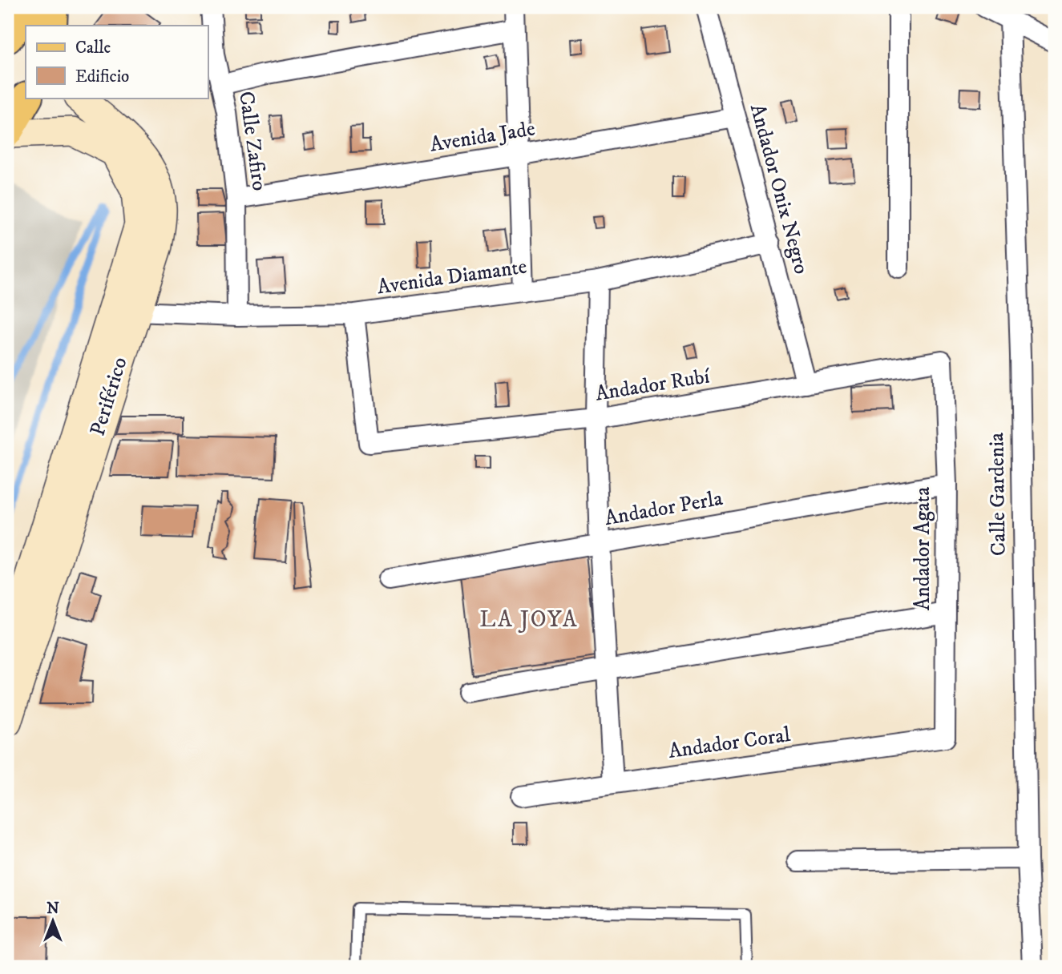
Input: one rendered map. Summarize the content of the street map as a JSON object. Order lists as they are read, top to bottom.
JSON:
{
  "streets": {
    "main road": ["Periférico"],
    "street": [
      "Avenida Jade",
      "Calle Zafiro",
      "Andador Onix Negro",
      "Avenida Diamante",
      "Andador Rubí",
      "Calle Gardenia",
      "Andador Perla",
      "Andador Agata",
      "Andador Coral"
    ]
  },
  "crossings": [
    ["Avenida Jade", "Calle Zafiro"],
    ["Avenida Jade", "Andador Onix Negro"],
    ["Calle Zafiro", "Avenida Diamante"],
    ["Andador Onix Negro", "Avenida Diamante"],
    ["Andador Onix Negro", "Andador Rubí"],
    ["Avenida Diamante", "Andador Rubí"],
    ["Avenida Diamante", "Periférico"],
    ["Andador Rubí", "Andador Agata"],
    ["Andador Perla", "Andador Agata"],
    ["Andador Agata", "Andador Coral"]
  ],
  "districts": ["LA JOYA"],
  "legend": ["Calle", "Edificio"],
  "north": "top"
}
